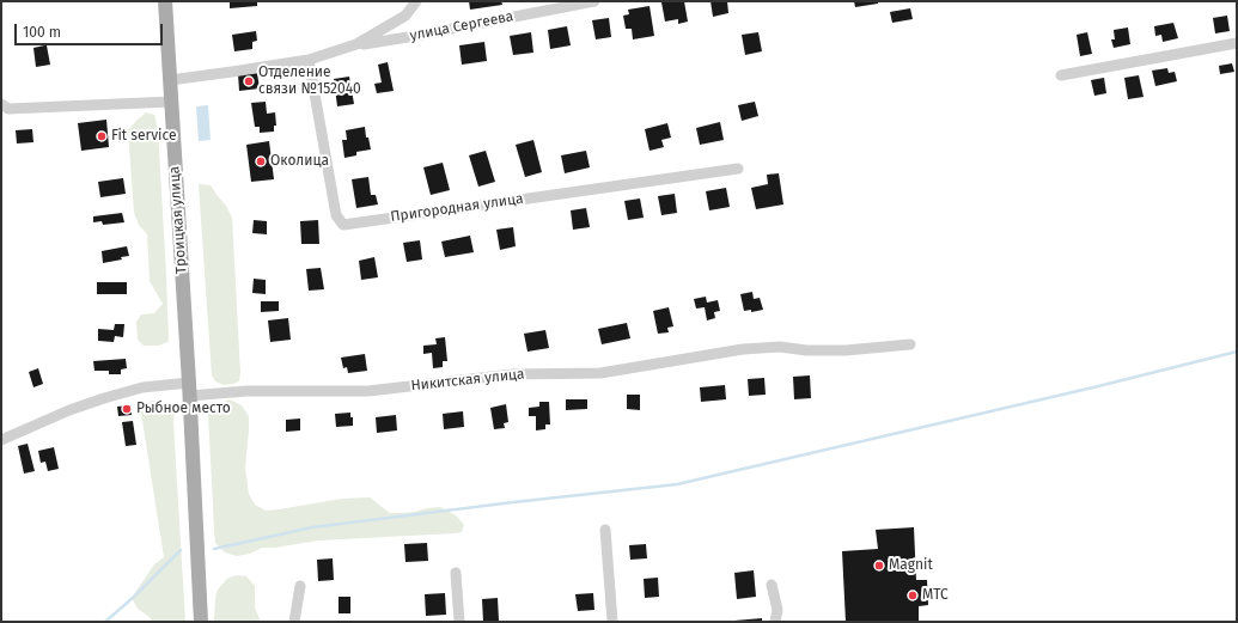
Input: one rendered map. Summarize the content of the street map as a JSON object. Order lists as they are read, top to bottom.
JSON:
{
  "streets": {
    "main road": ["Троицкая улица"],
    "street": ["улица Сергеева", "Пригородная улица", "Никитская улица"]
  },
  "crossings": [
    ["Троицкая улица", "Никитская улица"]
  ],
  "places": [
    "Отделение связи №152040",
    "Fit service",
    "Околица",
    "Рыбное место",
    "Magnit",
    "МТС"
  ],
  "scale_bar": "100 m"
}
